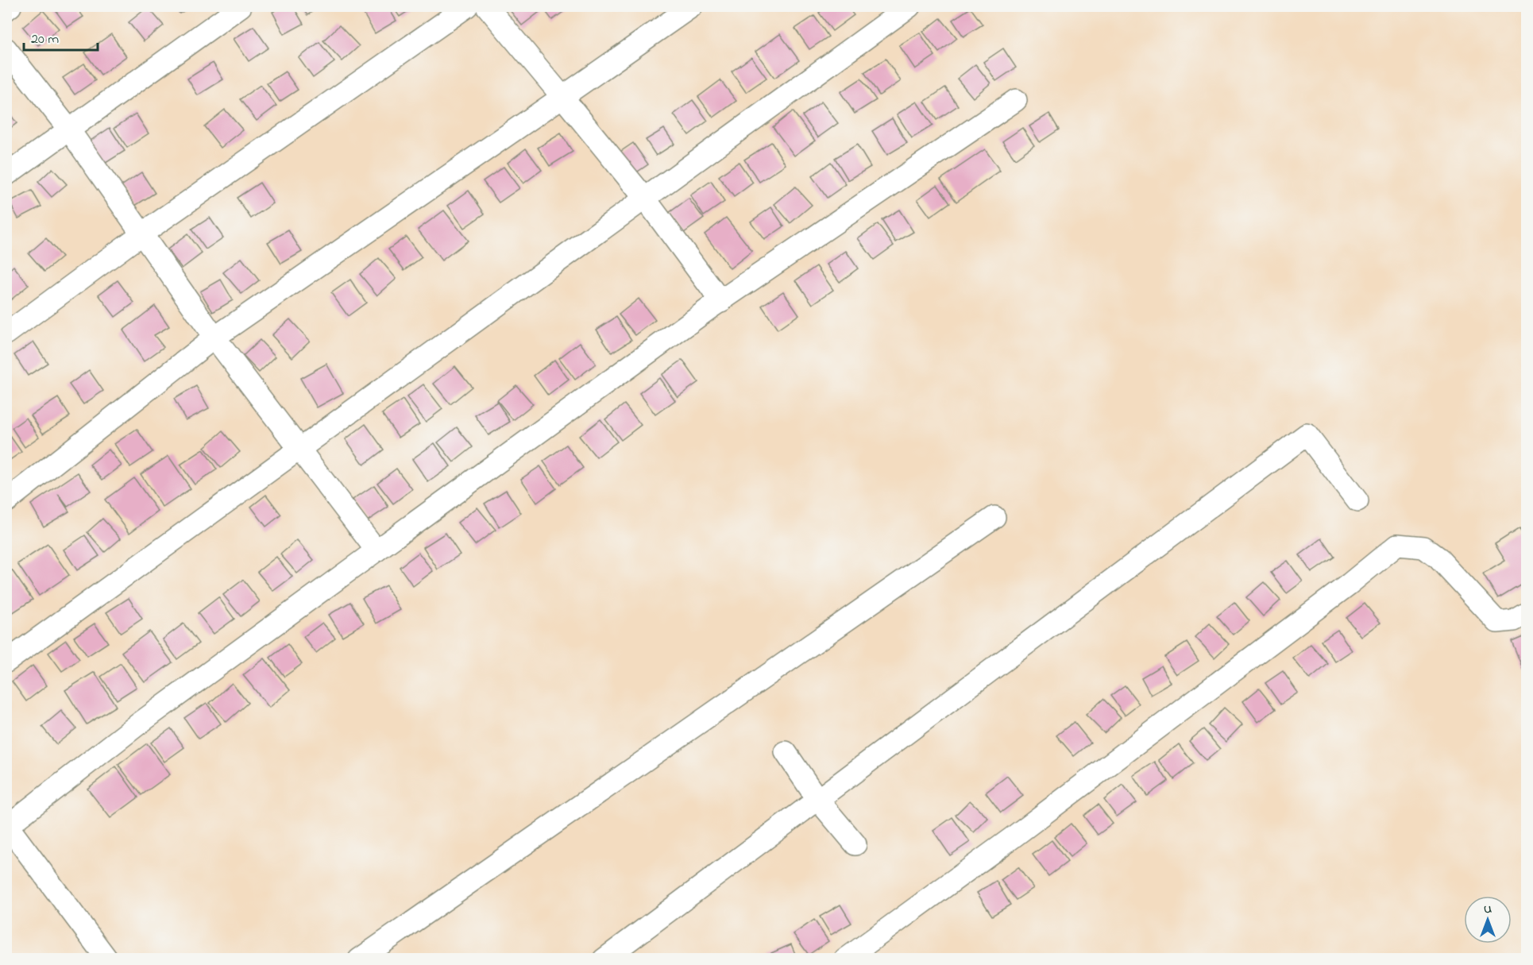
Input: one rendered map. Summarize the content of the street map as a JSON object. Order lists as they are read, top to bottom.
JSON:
{
  "scale_bar": "20 m",
  "north": "top"
}
